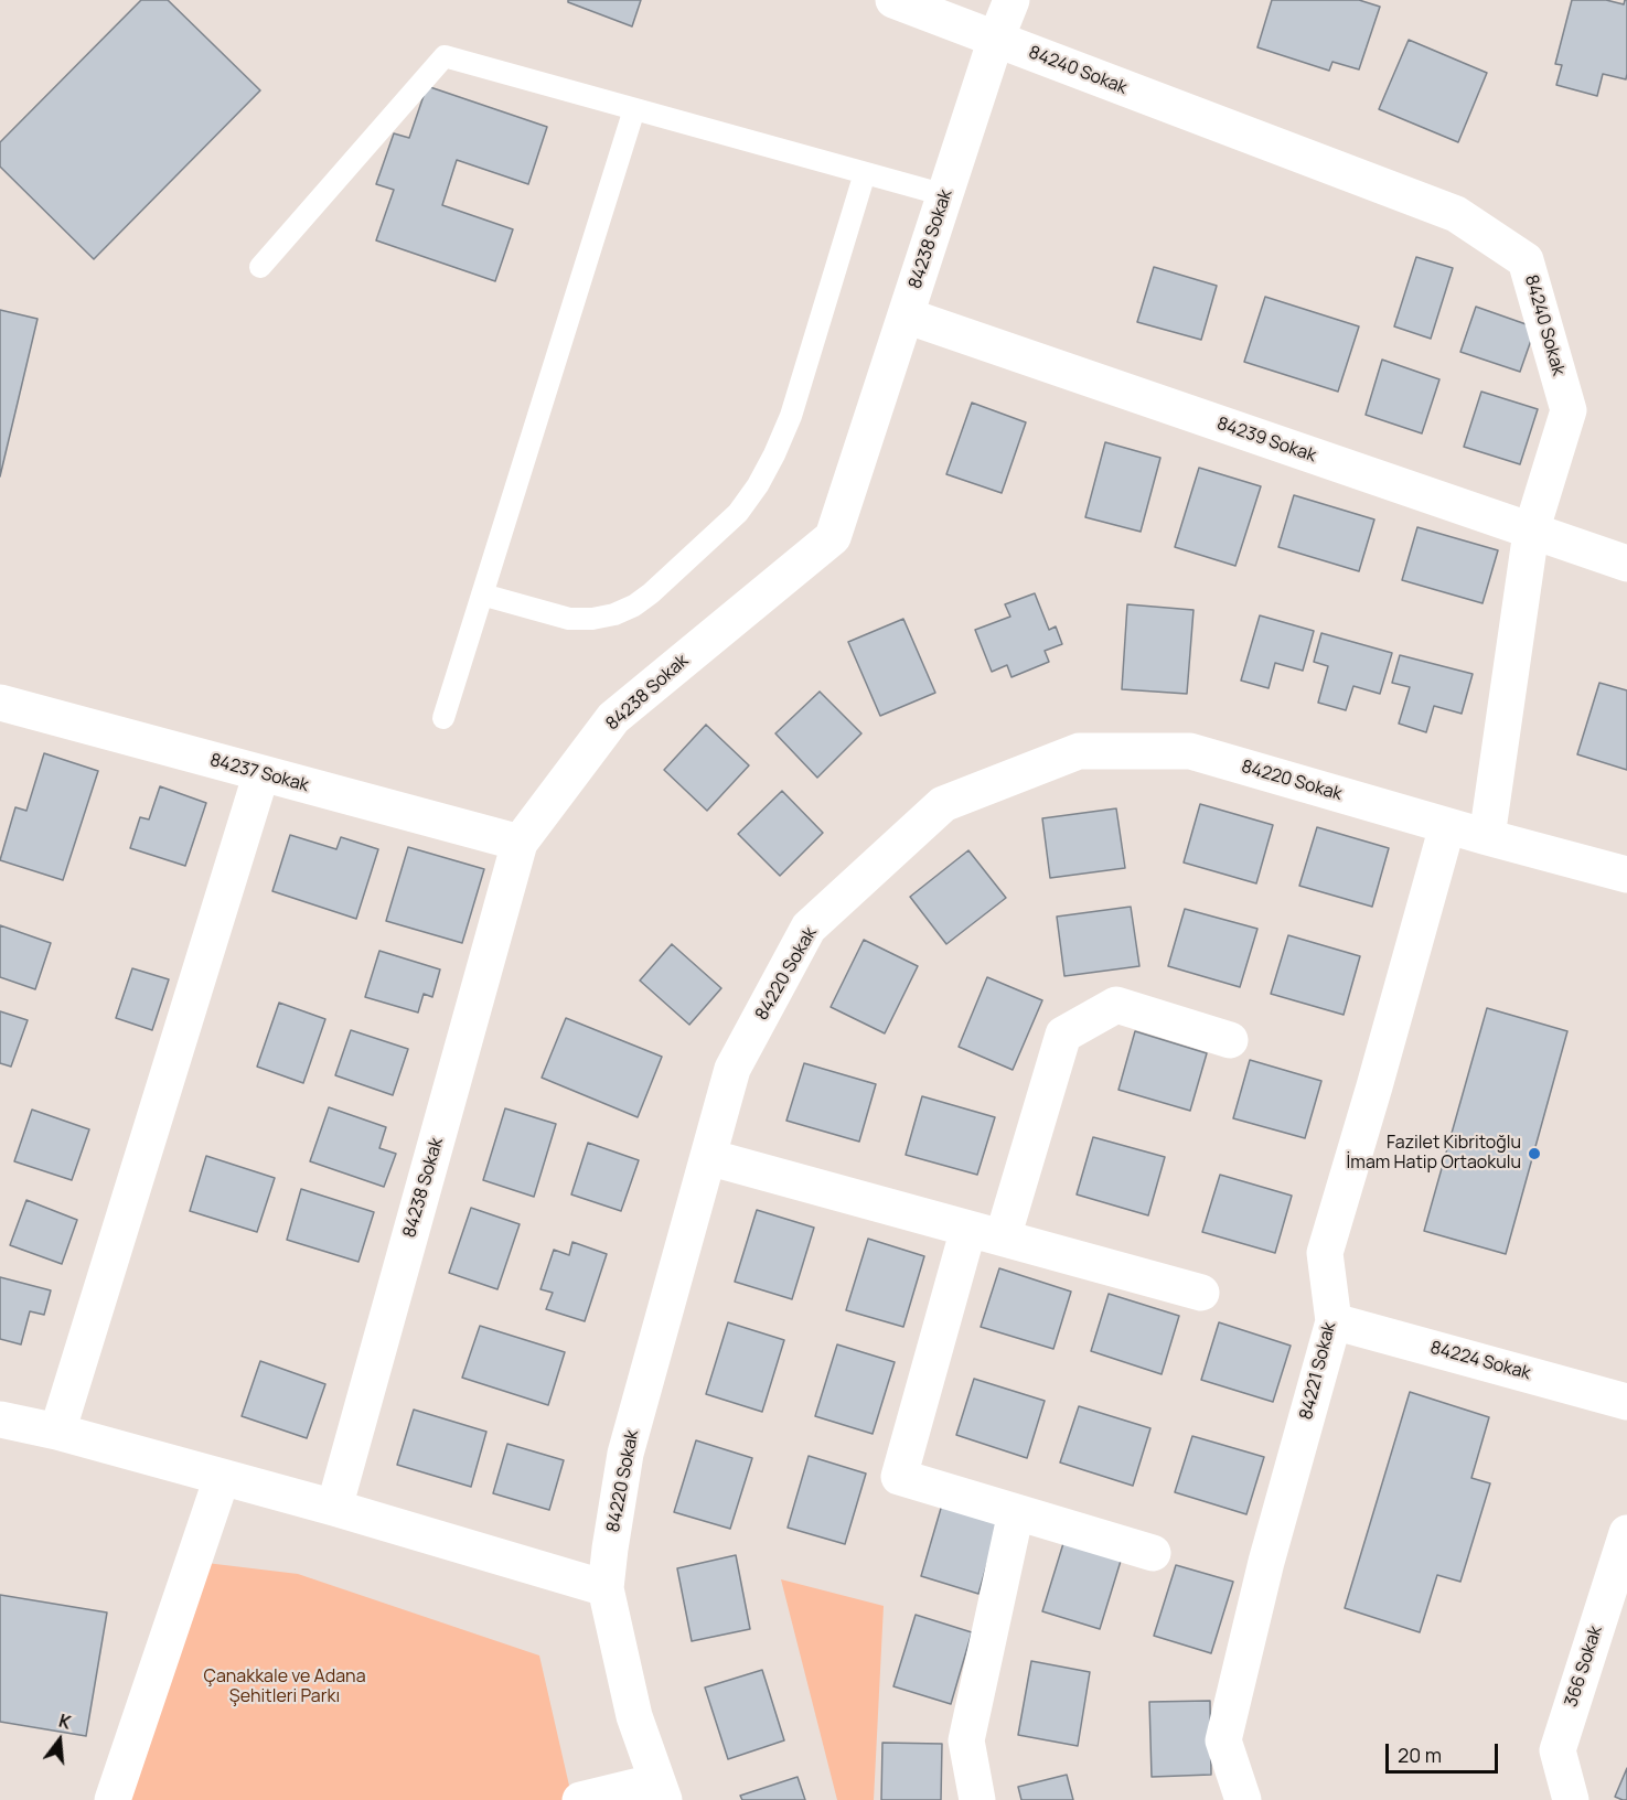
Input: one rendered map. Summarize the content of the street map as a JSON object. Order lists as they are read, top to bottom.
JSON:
{
  "streets": {
    "street": [
      "84240 Sokak",
      "84238 Sokak",
      "84239 Sokak",
      "84237 Sokak",
      "84220 Sokak",
      "84224 Sokak",
      "84221 Sokak",
      "366 Sokak"
    ]
  },
  "crossings": [
    ["84240 Sokak", "84238 Sokak"],
    ["84240 Sokak", "84239 Sokak"],
    ["84240 Sokak", "84220 Sokak"],
    ["84238 Sokak", "84239 Sokak"],
    ["84238 Sokak", "84237 Sokak"],
    ["84220 Sokak", "84221 Sokak"],
    ["84224 Sokak", "84221 Sokak"]
  ],
  "parks": ["Çanakkale ve Adana Şehitleri Parkı"],
  "places": ["Fazilet Kibritoğlu İmam Hatip Ortaokulu"],
  "scale_bar": "20 m",
  "north": "top"
}
